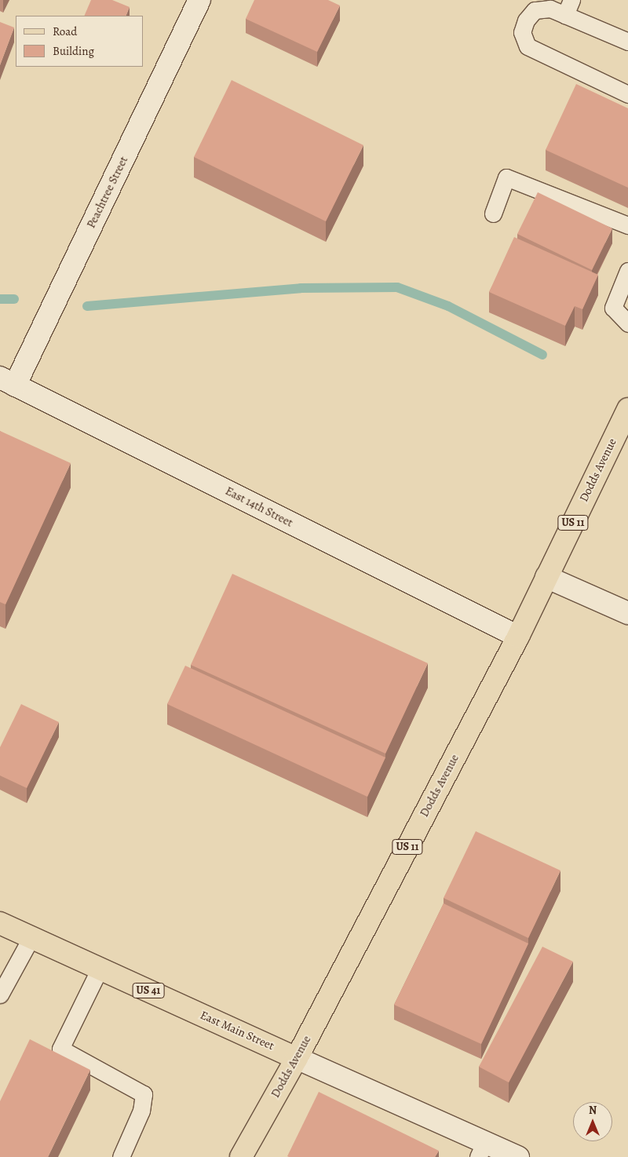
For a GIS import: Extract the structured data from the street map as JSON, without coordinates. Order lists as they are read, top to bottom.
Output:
{
  "streets": {
    "main road": [
      "Dodds Avenue",
      "US 11",
      "US 41",
      "East Main Street"
    ],
    "street": ["Peachtree Street", "East 14th Street"]
  },
  "crossings": [
    ["Peachtree Street", "East 14th Street"],
    ["Dodds Avenue", "East 14th Street"],
    ["Dodds Avenue", "East Main Street"]
  ],
  "legend": ["Road", "Building"],
  "north": "top"
}
